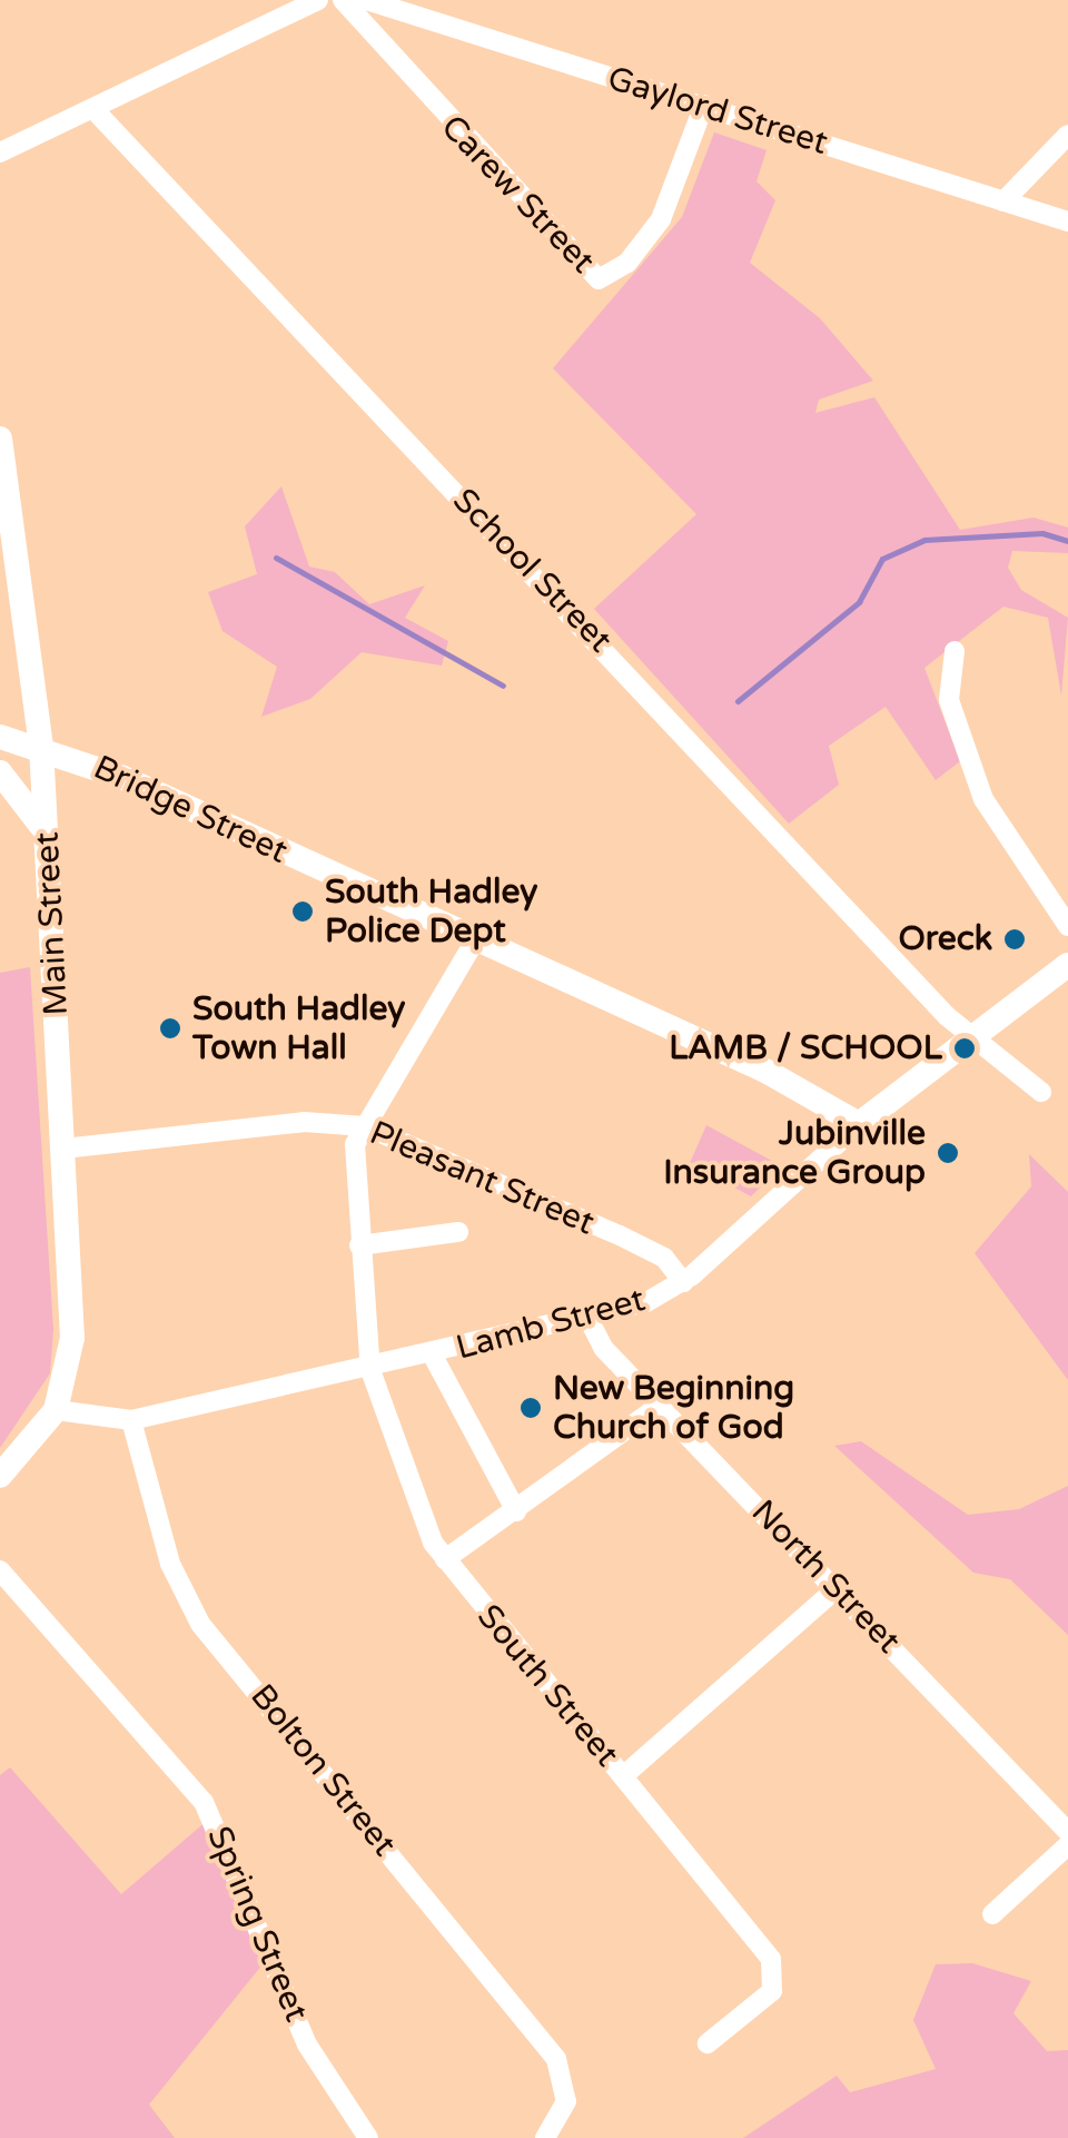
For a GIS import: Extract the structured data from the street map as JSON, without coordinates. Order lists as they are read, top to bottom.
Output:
{
  "streets": {
    "main road": ["Bridge Street", "Main Street", "Lamb Street"],
    "street": [
      "Gaylord Street",
      "Carew Street",
      "School Street",
      "Pleasant Street",
      "North Street",
      "South Street",
      "Bolton Street",
      "Spring Street"
    ]
  },
  "crossings": [
    ["Gaylord Street", "Carew Street"],
    ["School Street", "Lamb Street"],
    ["Bridge Street", "Main Street"],
    ["Bridge Street", "Lamb Street"],
    ["Bridge Street", "South Street"],
    ["Main Street", "Pleasant Street"],
    ["Main Street", "Lamb Street"],
    ["Pleasant Street", "Lamb Street"],
    ["Pleasant Street", "South Street"],
    ["Lamb Street", "North Street"],
    ["Lamb Street", "South Street"],
    ["Lamb Street", "Bolton Street"]
  ],
  "places": [
    "South Hadley Police Dept",
    "Oreck",
    "South Hadley Town Hall",
    "LAMB / SCHOOL",
    "Jubinville Insurance Group",
    "New Beginning Church of God"
  ]
}
